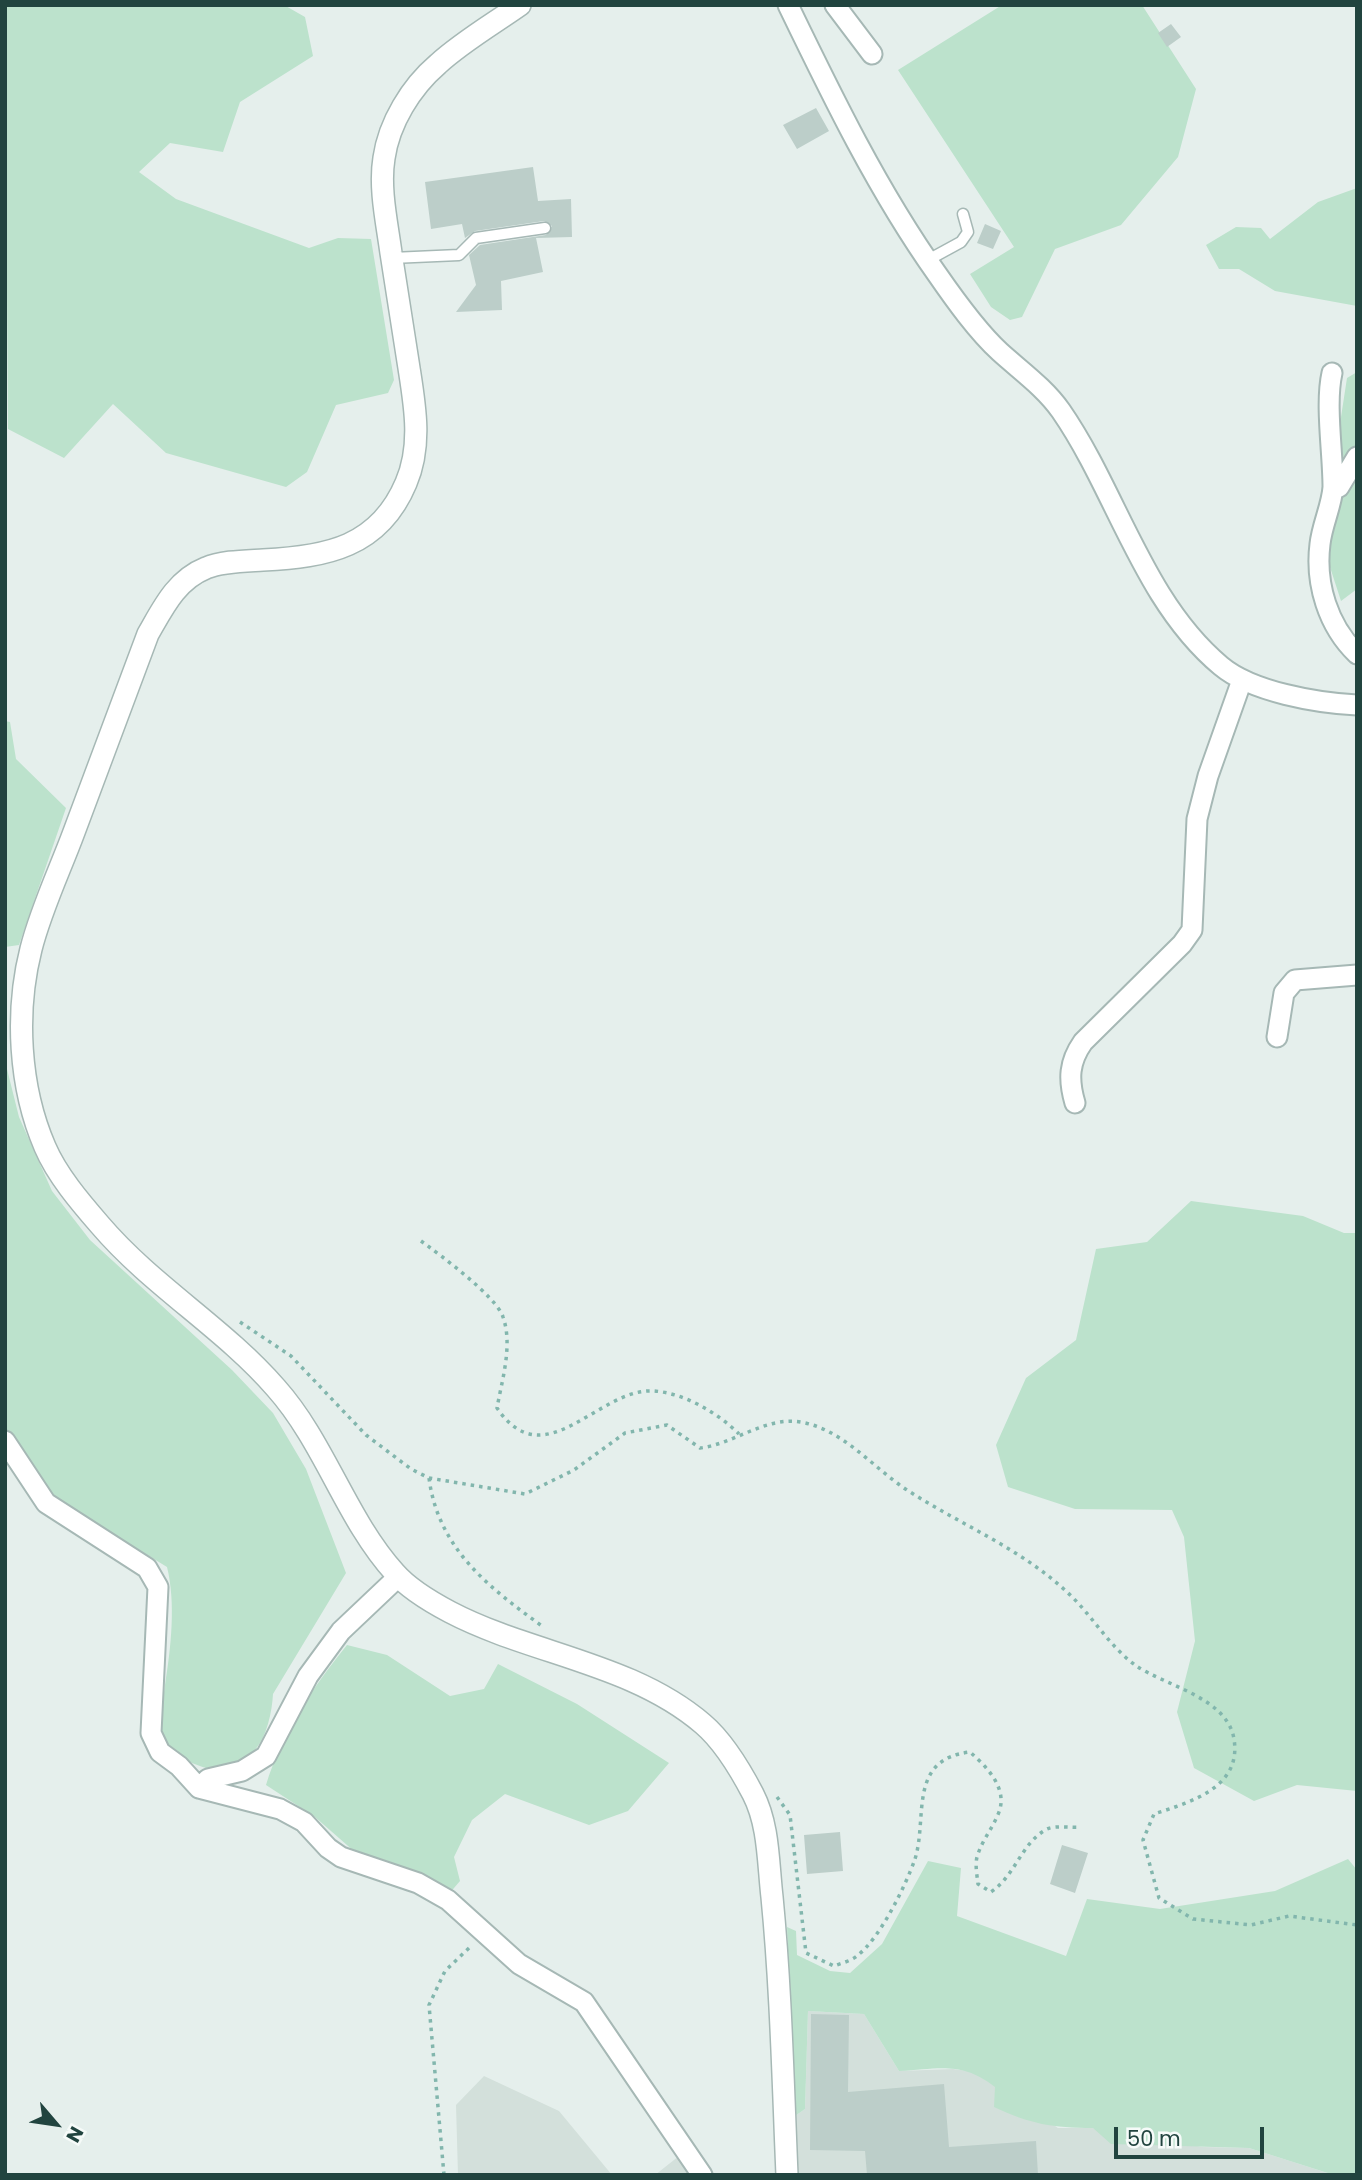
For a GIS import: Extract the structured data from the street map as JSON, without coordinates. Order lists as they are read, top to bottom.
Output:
{
  "scale_bar": "50 m",
  "north": "bottom right"
}
